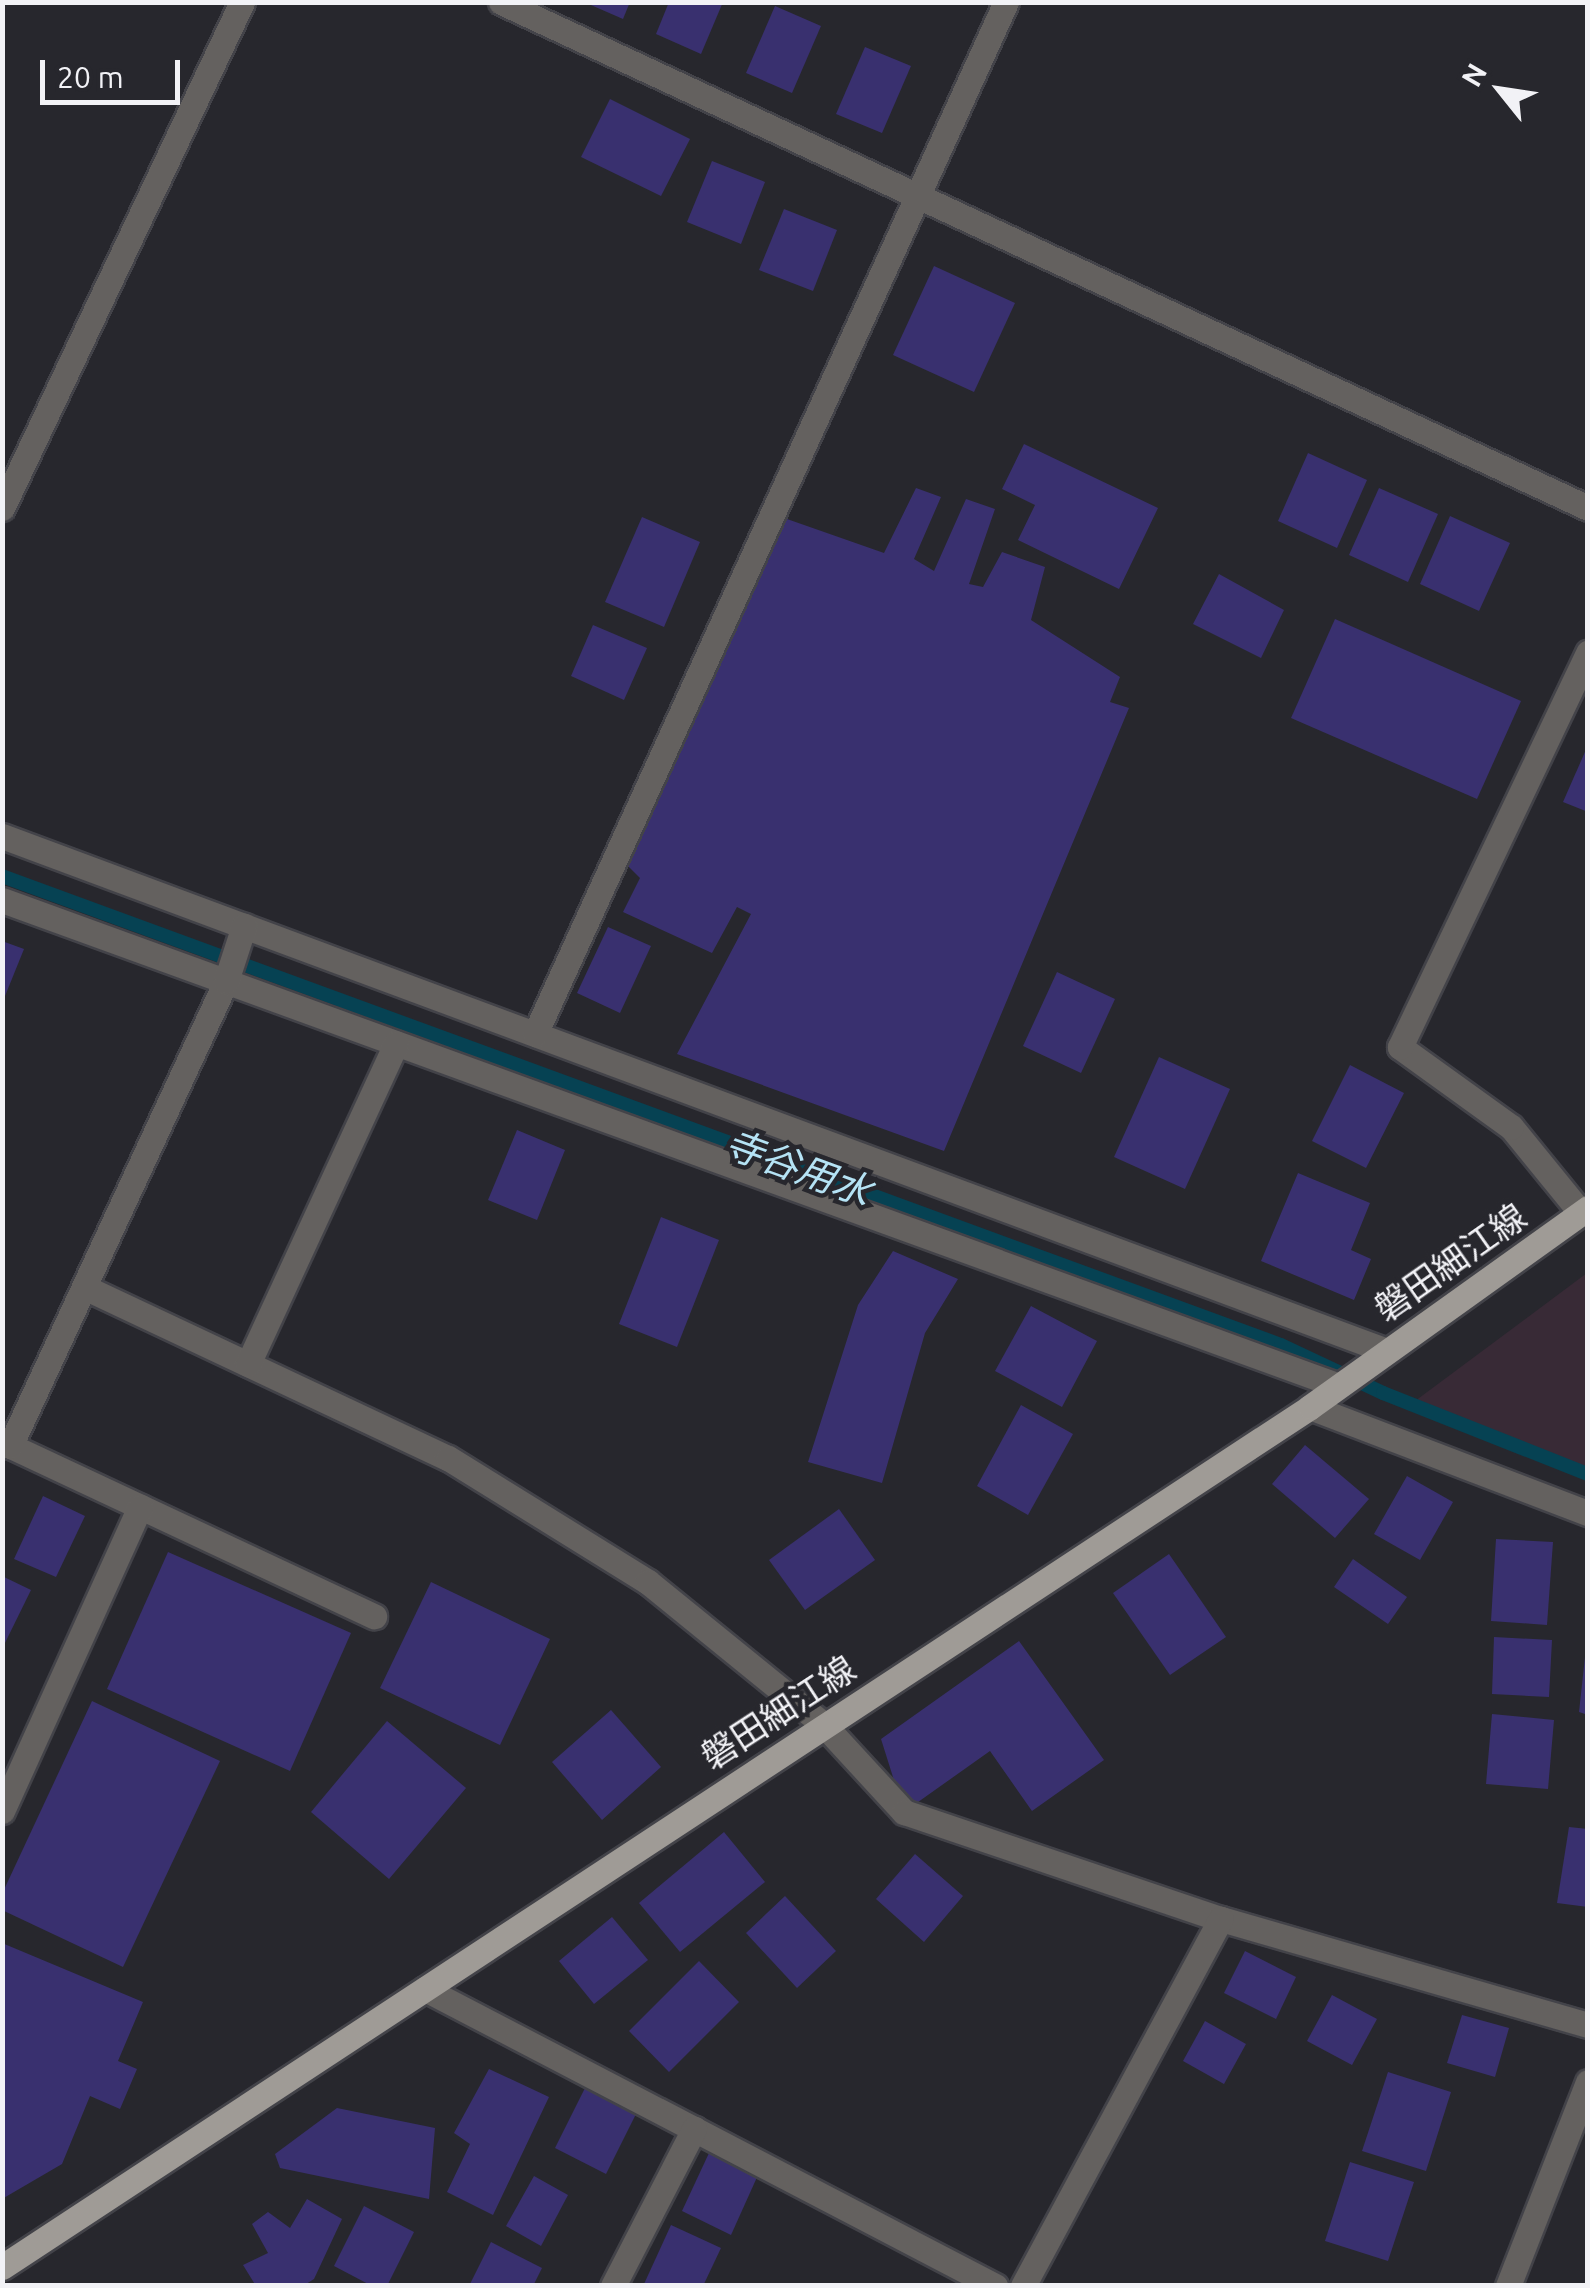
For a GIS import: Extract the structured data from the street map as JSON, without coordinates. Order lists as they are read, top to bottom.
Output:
{
  "streets": {
    "main road": ["磐田細江線"]
  },
  "water": ["寺谷用水"],
  "scale_bar": "20 m",
  "north": "top left"
}
